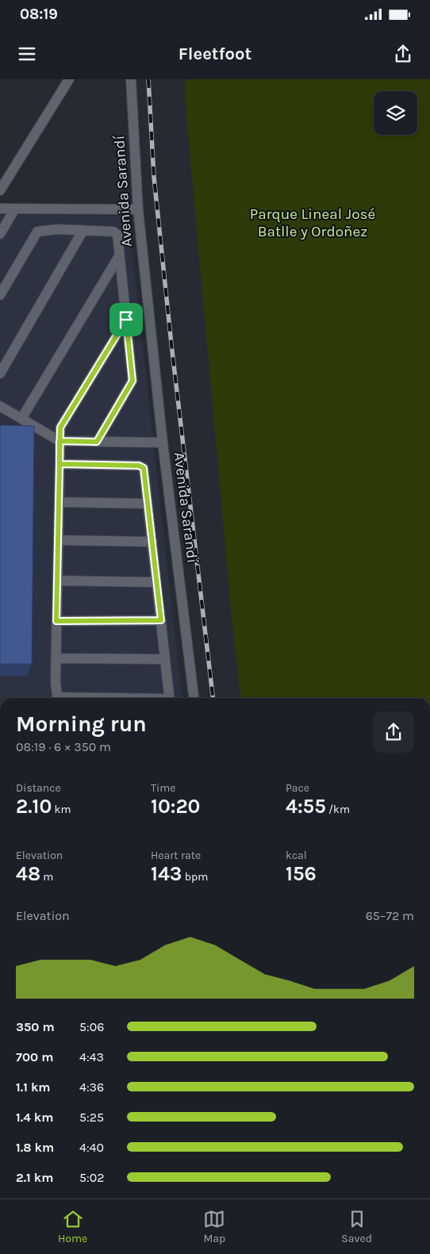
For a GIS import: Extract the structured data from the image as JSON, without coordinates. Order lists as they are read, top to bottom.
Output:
{
  "streets": {
    "street": ["Avenida Sarandí"]
  },
  "parks": ["Parque Lineal José Batlle y Ordoñez"],
  "page": {
    "status": "08:19",
    "header": "Fleetfoot",
    "heading": ["Morning run", "08:19 · 6 × 350 m"],
    "stats": [
      ["Distance", "2.10 km"],
      ["Time", "10:20"],
      ["Pace", "4:55 /km"],
      ["Elevation", "48 m"],
      ["Heart rate", "143 bpm"],
      ["kcal", "156"]
    ],
    "chart": ["Elevation", "65–72 m"],
    "list": [
      {
        "name": "350 m",
        "note": "5:06"
      },
      {
        "name": "700 m",
        "note": "4:43"
      },
      {
        "name": "1.1 km",
        "note": "4:36"
      },
      {
        "name": "1.4 km",
        "note": "5:25"
      },
      {
        "name": "1.8 km",
        "note": "4:40"
      },
      {
        "name": "2.1 km",
        "note": "5:02"
      }
    ],
    "tabs": ["Home", "Map", "Saved"]
  }
}
